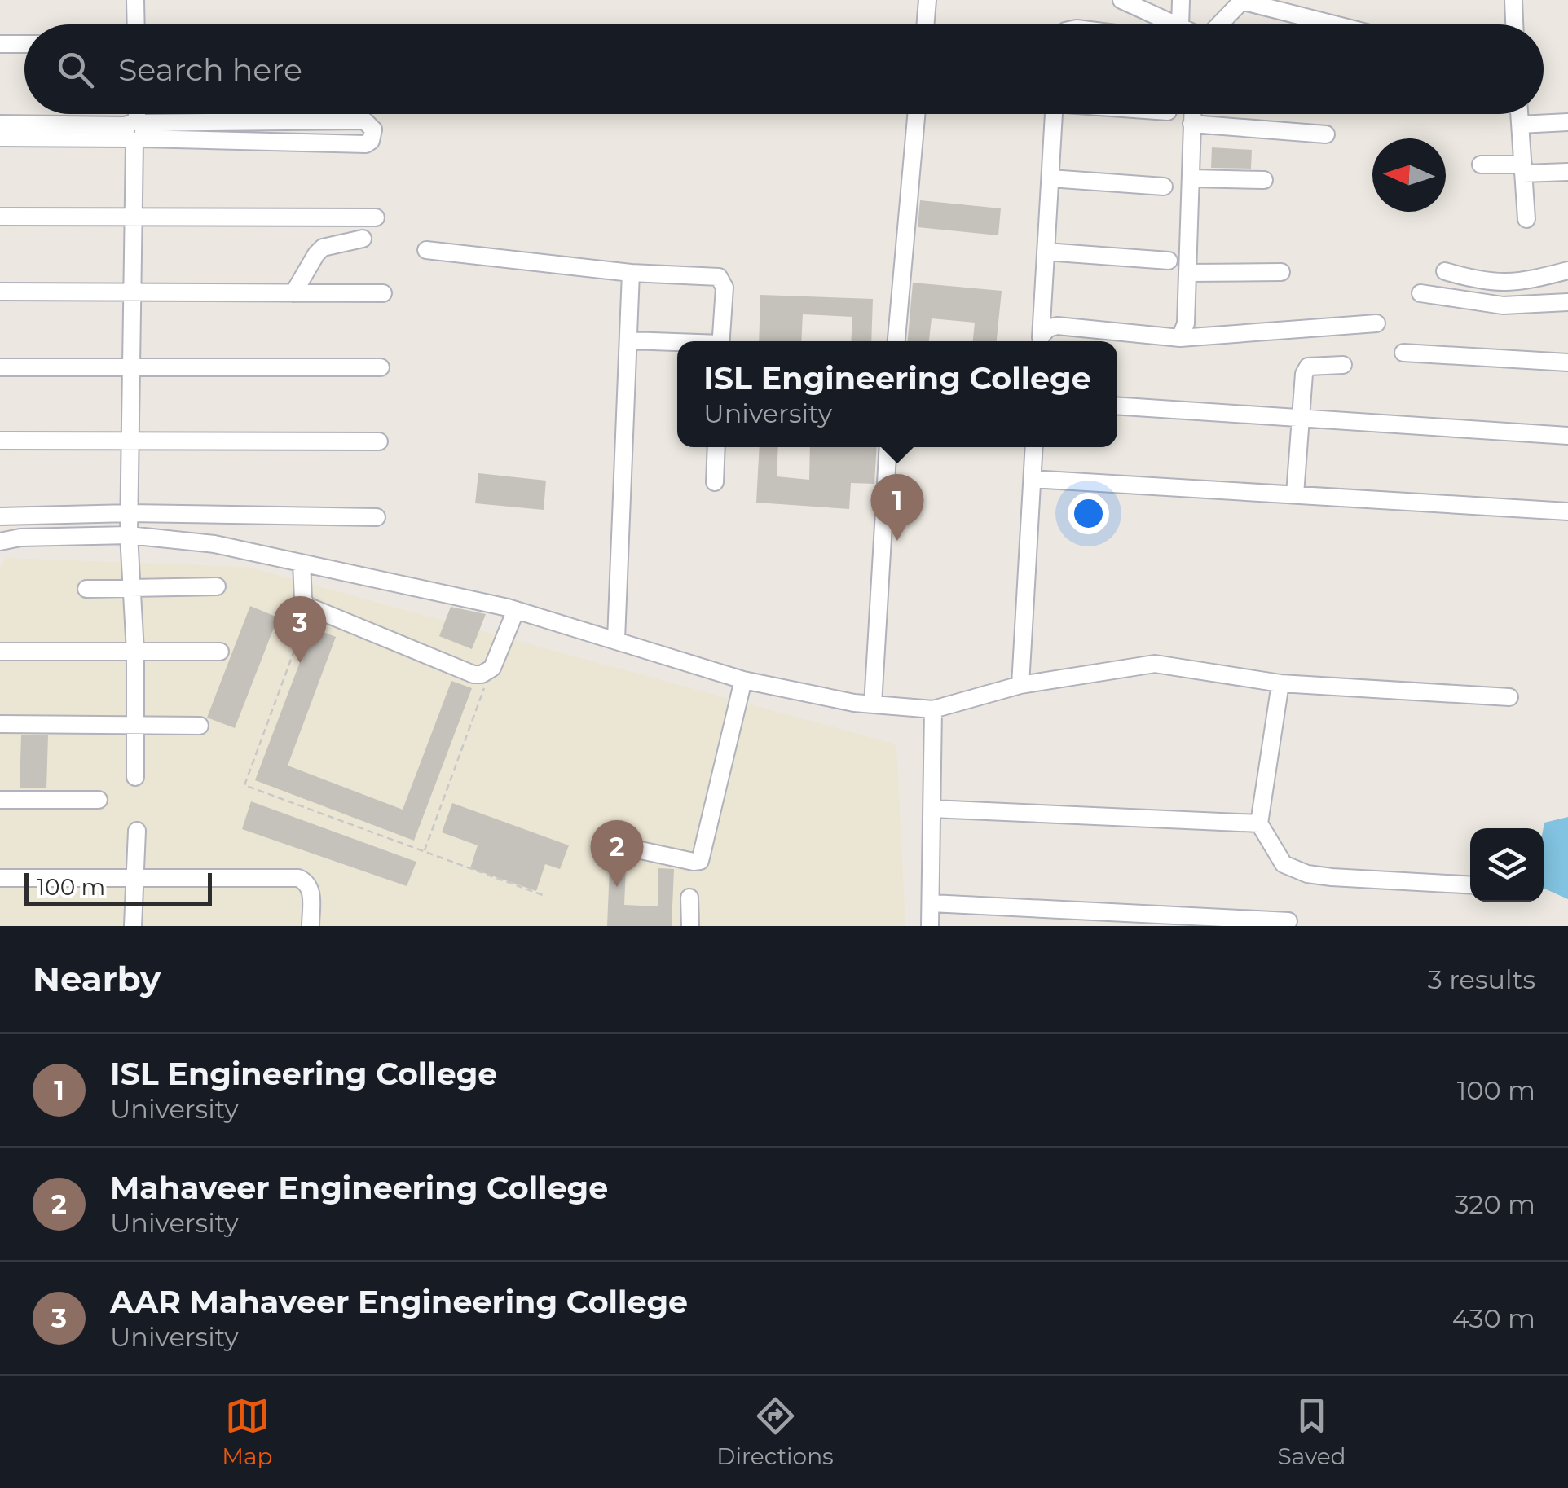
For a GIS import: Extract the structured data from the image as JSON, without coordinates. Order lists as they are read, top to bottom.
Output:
{
  "scale_bar": "100 m",
  "north": "left",
  "page": {
    "search": "Search here",
    "popup": ["ISL Engineering College", "University"],
    "pins": ["1", "3", "2"],
    "scale": "100 m",
    "heading": ["Nearby", "3 results"],
    "list": [
      {
        "mark": "1",
        "name": "ISL Engineering College",
        "note": "University",
        "value": "100 m"
      },
      {
        "mark": "2",
        "name": "Mahaveer Engineering College",
        "note": "University",
        "value": "320 m"
      },
      {
        "mark": "3",
        "name": "AAR Mahaveer Engineering College",
        "note": "University",
        "value": "430 m"
      }
    ],
    "nav": ["Map", "Directions", "Saved"]
  }
}
